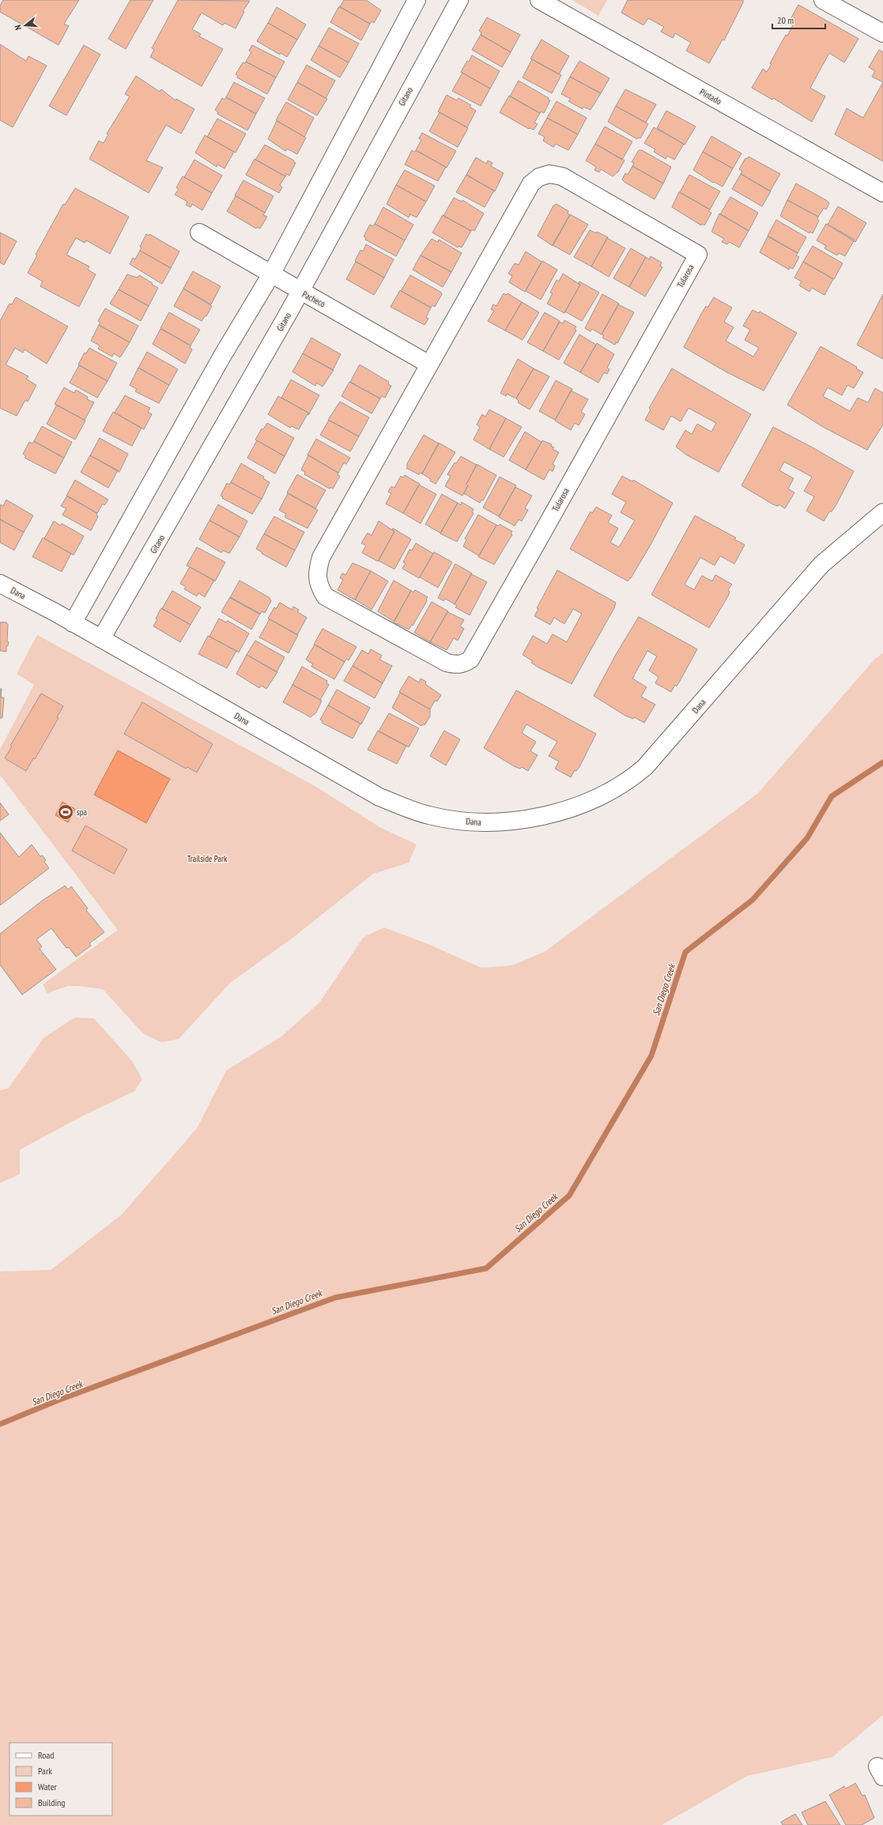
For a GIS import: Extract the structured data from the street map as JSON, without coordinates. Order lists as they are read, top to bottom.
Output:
{
  "streets": {
    "street": [
      "Gitano",
      "Pintado",
      "Tularosa",
      "Pacheco",
      "Dana"
    ]
  },
  "crossings": [
    ["Gitano", "Pacheco"],
    ["Gitano", "Dana"],
    ["Tularosa", "Pacheco"]
  ],
  "water": ["San Diego Creek"],
  "parks": ["Trailside Park"],
  "places": {
    "sports": ["spa"]
  },
  "legend": [
    "Road",
    "Park",
    "Water",
    "Building"
  ],
  "scale_bar": "20 m",
  "north": "left"
}
